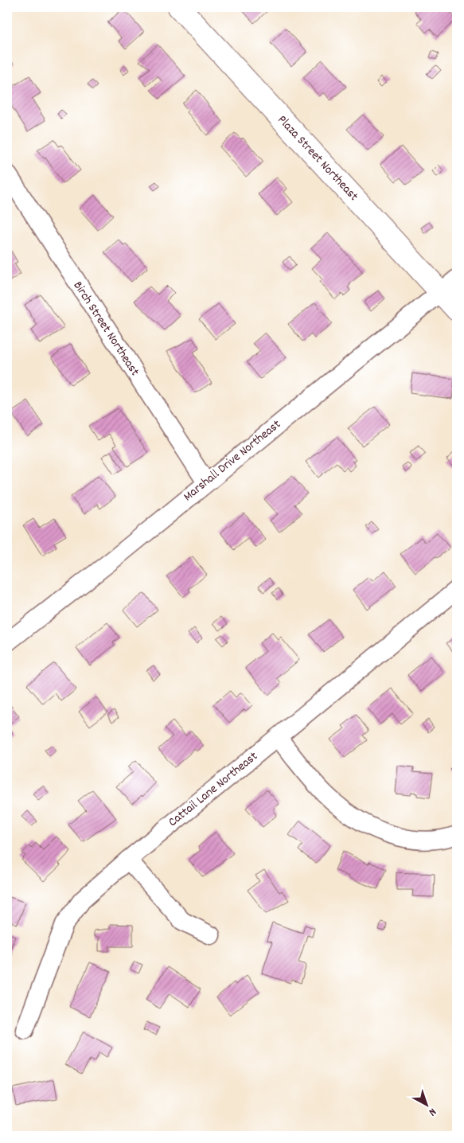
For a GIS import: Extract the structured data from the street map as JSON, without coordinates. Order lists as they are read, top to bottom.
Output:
{
  "streets": {
    "main road": ["Plaza Street Northeast"],
    "street": ["Birch Street Northeast", "Marshall Drive Northeast", "Cattail Lane Northeast"]
  },
  "crossings": [
    ["Plaza Street Northeast", "Marshall Drive Northeast"],
    ["Birch Street Northeast", "Marshall Drive Northeast"]
  ],
  "north": "bottom right"
}
